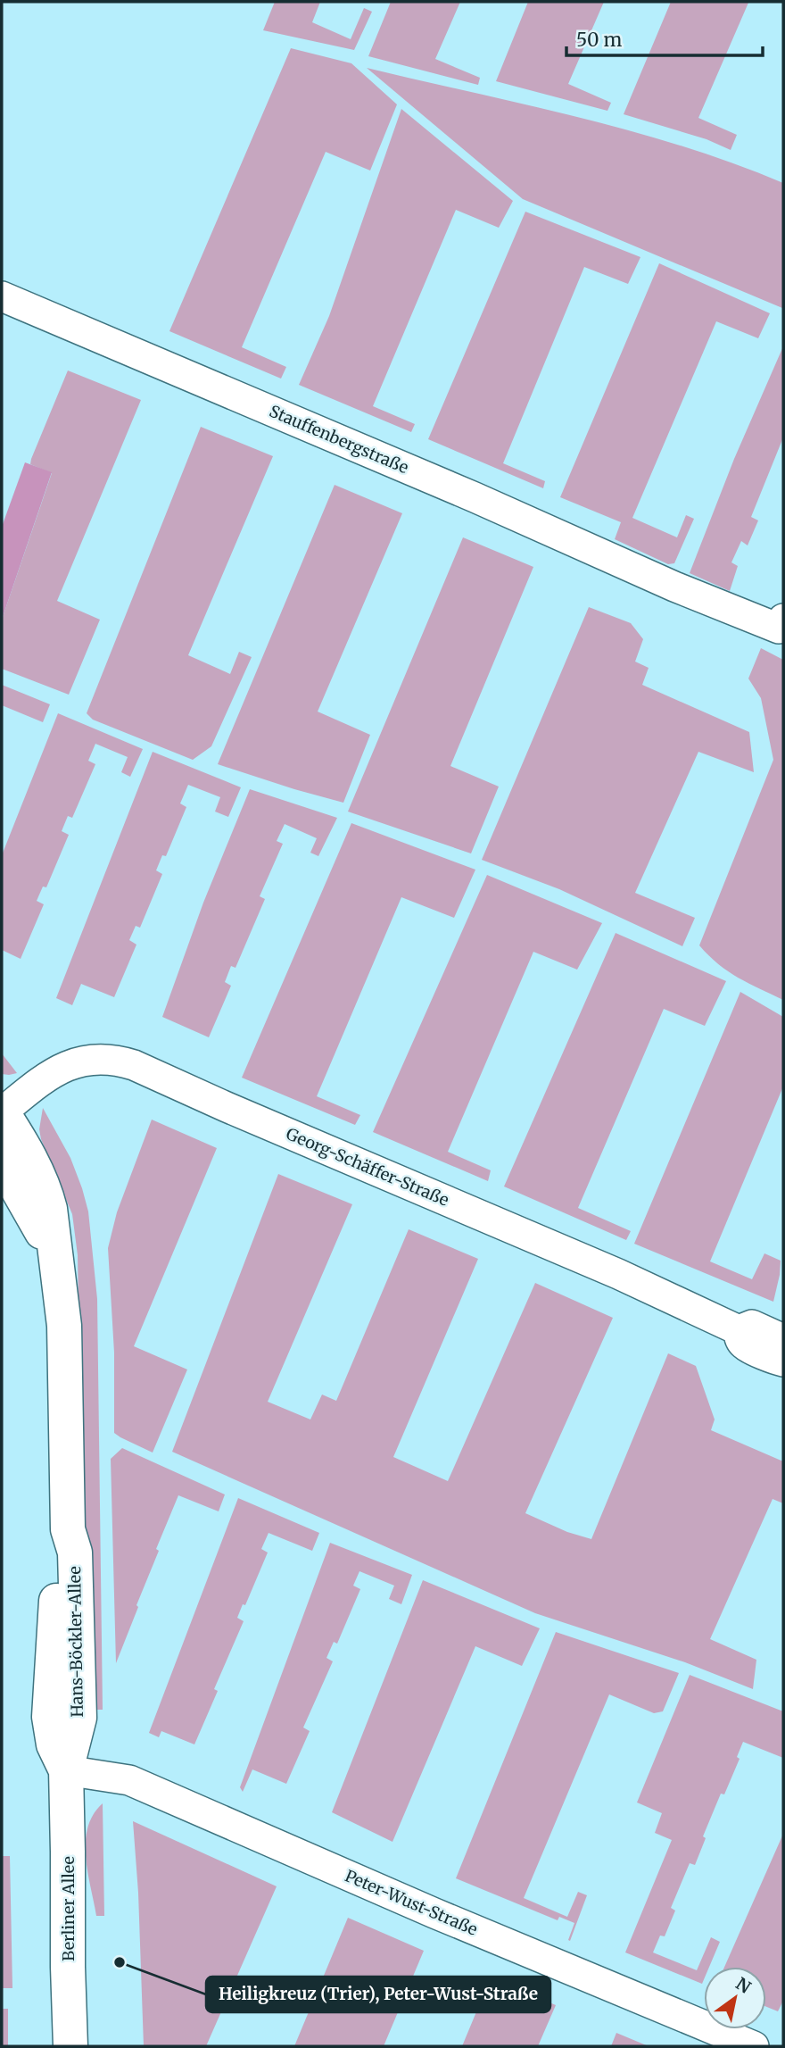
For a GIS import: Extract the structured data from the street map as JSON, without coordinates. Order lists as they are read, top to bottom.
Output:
{
  "streets": {
    "street": [
      "Stauffenbergstraße",
      "Georg-Schäffer-Straße",
      "Hans-Böckler-Allee",
      "Peter-Wust-Straße",
      "Berliner Allee"
    ]
  },
  "crossings": [
    ["Georg-Schäffer-Straße", "Hans-Böckler-Allee"],
    ["Hans-Böckler-Allee", "Peter-Wust-Straße"],
    ["Hans-Böckler-Allee", "Berliner Allee"],
    ["Peter-Wust-Straße", "Berliner Allee"]
  ],
  "places": ["Heiligkreuz (Trier), Peter-Wust-Straße"],
  "scale_bar": "50 m",
  "north": "top right"
}
